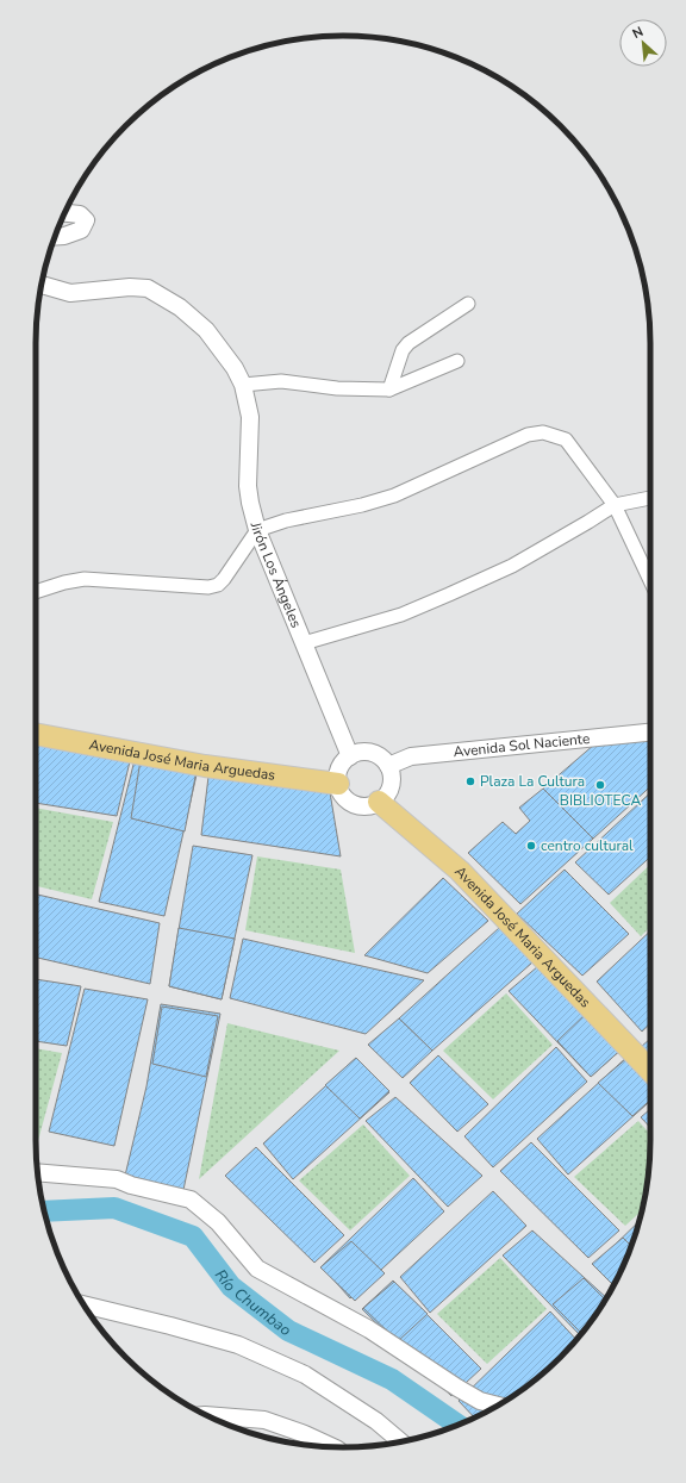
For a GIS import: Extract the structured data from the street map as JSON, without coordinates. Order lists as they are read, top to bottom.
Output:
{
  "streets": {
    "main road": ["Avenida José Maria Arguedas"],
    "street": ["Jirón Los Ángeles", "Avenida Sol Naciente"]
  },
  "crossings": [
    ["Jirón Los Ángeles", "Avenida Sol Naciente"],
    ["Jirón Los Ángeles", "Avenida José Maria Arguedas"],
    ["Avenida Sol Naciente", "Avenida José Maria Arguedas"]
  ],
  "water": ["Río Chumbao"],
  "places": ["Plaza La Cultura", "BIBLIOTECA", "centro cultural"],
  "north": "top left"
}
